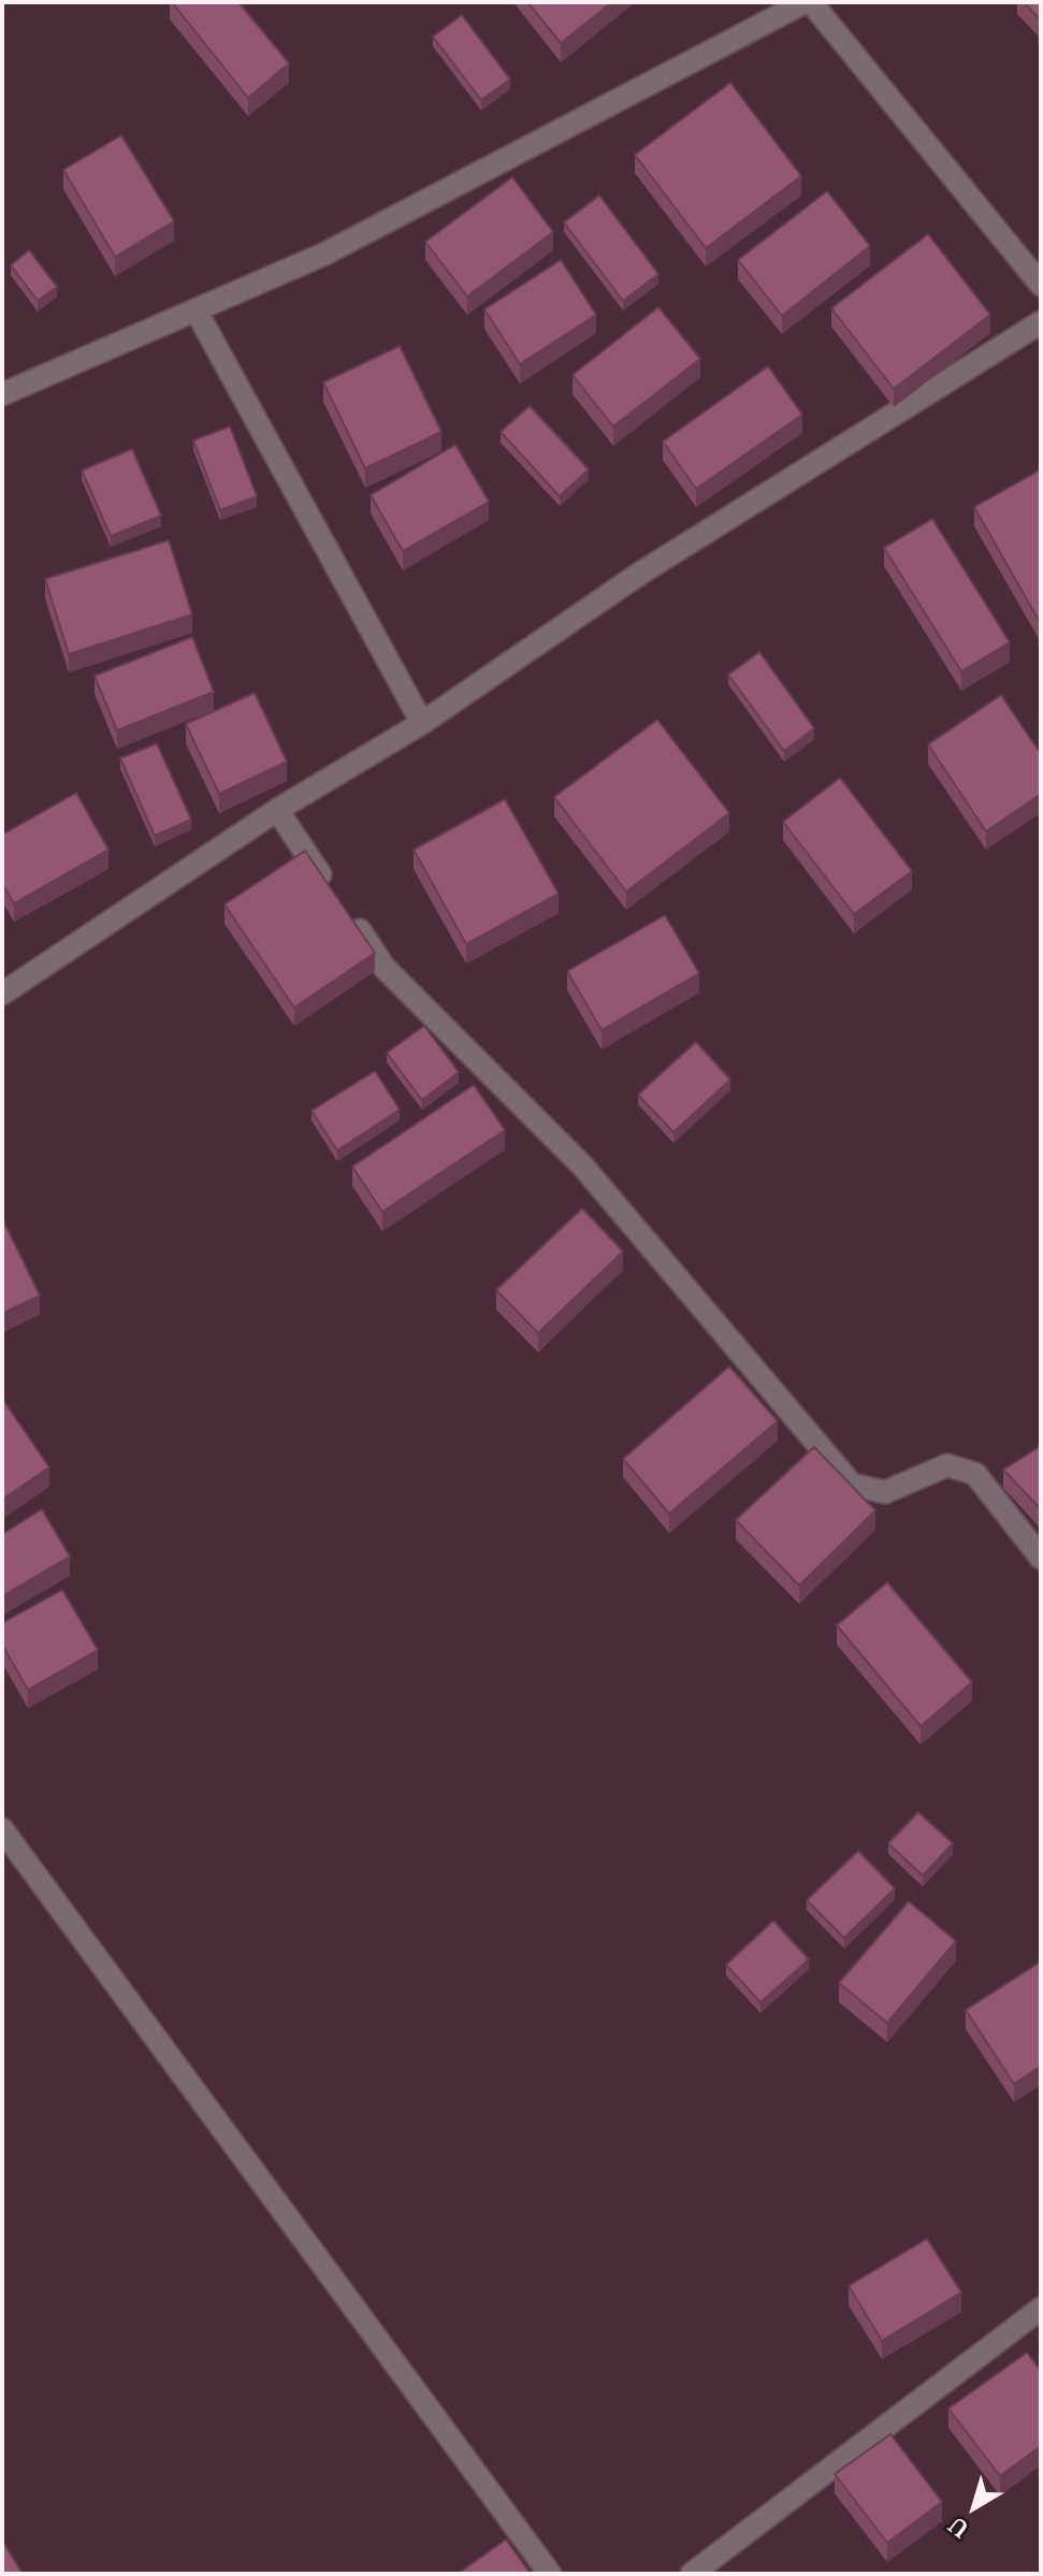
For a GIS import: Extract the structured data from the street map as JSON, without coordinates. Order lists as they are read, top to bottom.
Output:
{
  "north": "bottom left"
}
